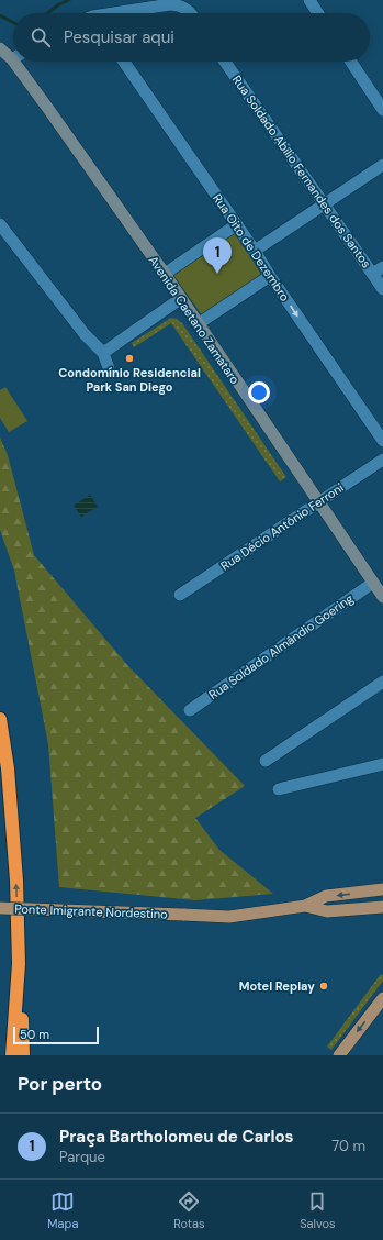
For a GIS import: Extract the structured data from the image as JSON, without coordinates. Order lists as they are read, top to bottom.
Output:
{
  "streets": {
    "main road": ["Avenida Caetano Zamataro", "Ponte Imigrante Nordestino"],
    "street": [
      "Rua Soldado Abílio Fernandes dos Santos",
      "Rua Oito de Dezembro",
      "Rua Décio Antônio Ferroni",
      "Rua Soldado Almândio Goering"
    ]
  },
  "crossings": [
    ["Avenida Caetano Zamataro", "Rua Décio Antônio Ferroni"],
    ["Avenida Caetano Zamataro", "Rua Soldado Almândio Goering"]
  ],
  "one_way": ["Rua Oito de Dezembro"],
  "places": ["Condomínio Residencial Park San Diego", "Motel Replay"],
  "scale_bar": "50 m",
  "page": {
    "search": "Pesquisar aqui",
    "pins": "1",
    "scale": "50 m",
    "heading": "Por perto",
    "list": [
      {
        "mark": "1",
        "name": "Praça Bartholomeu de Carlos",
        "note": "Parque",
        "value": "70 m"
      }
    ],
    "nav": ["Mapa", "Rotas", "Salvos"]
  }
}
